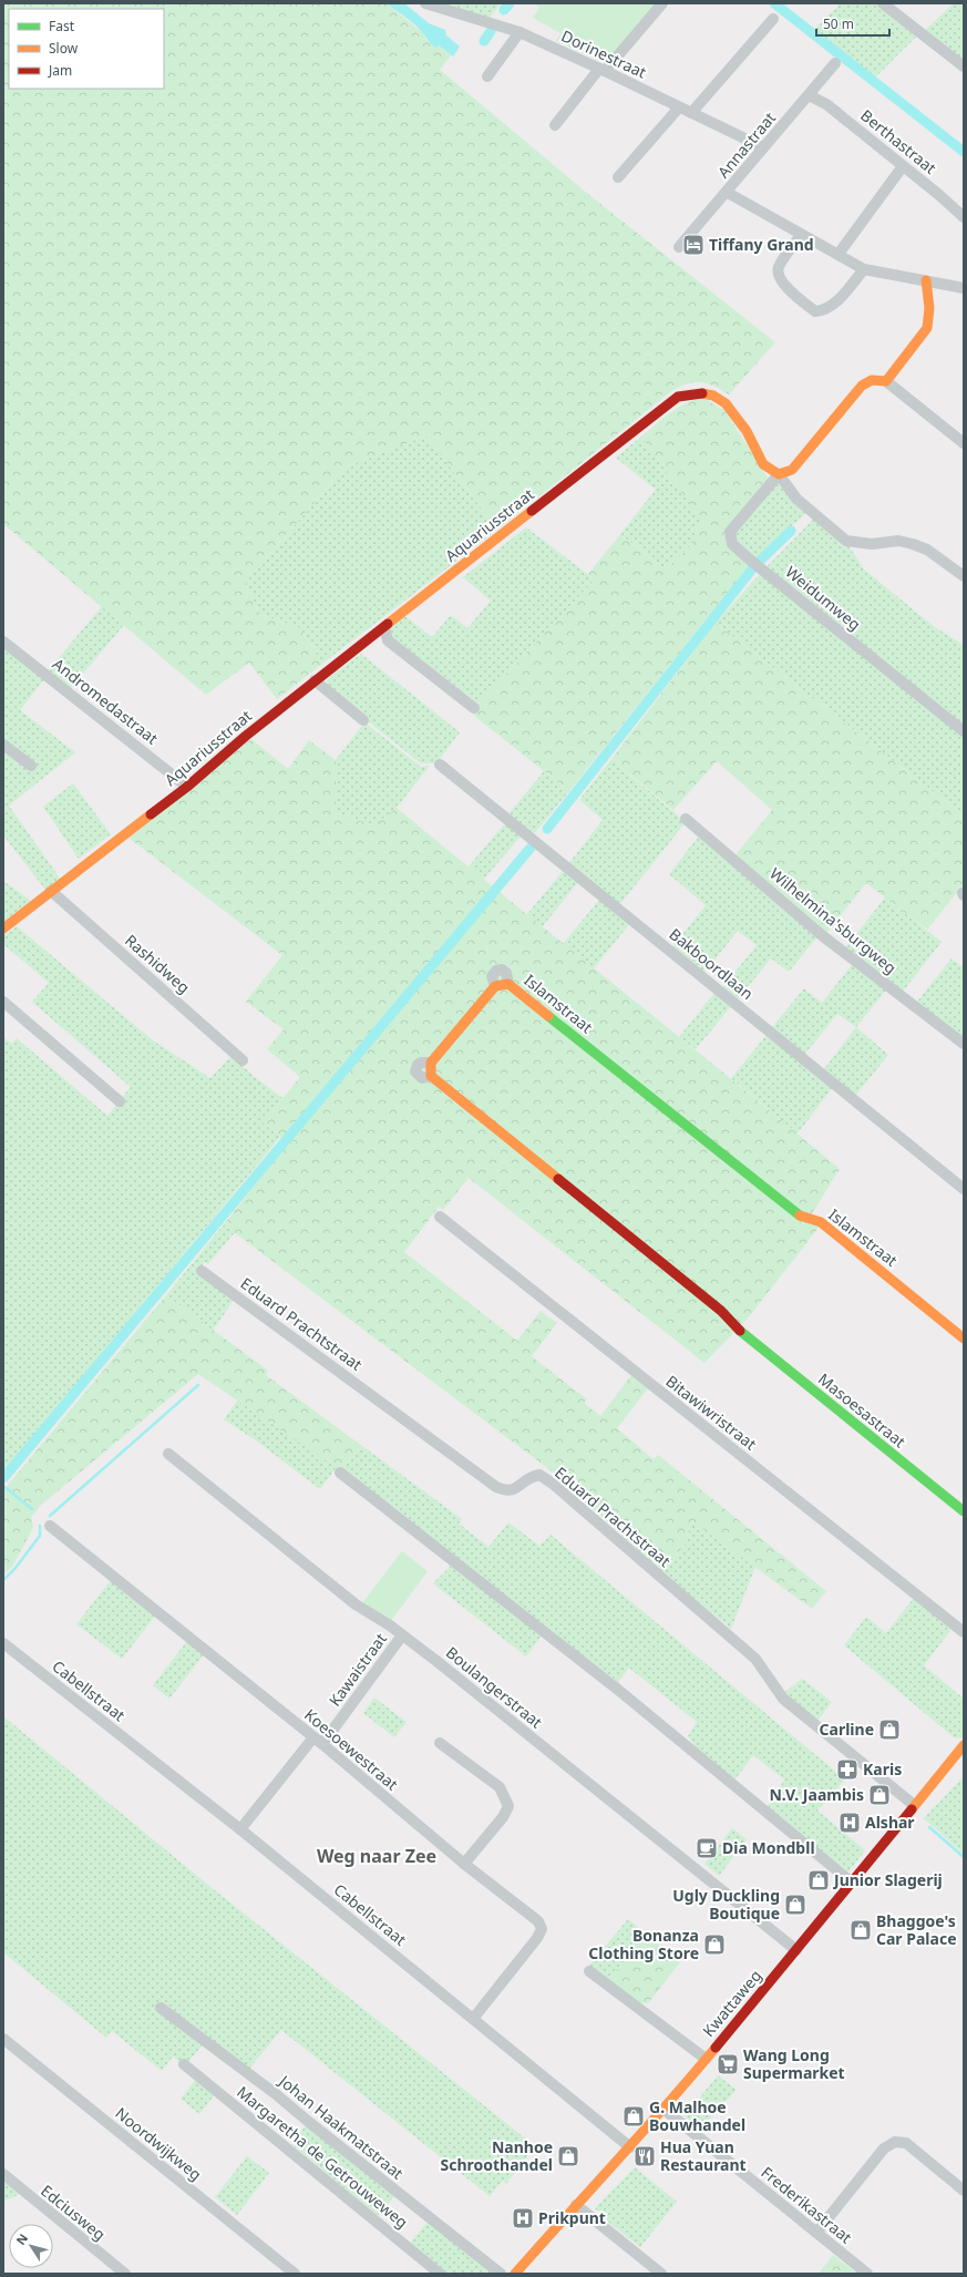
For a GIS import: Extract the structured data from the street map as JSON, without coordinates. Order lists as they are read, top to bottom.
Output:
{
  "streets": {
    "street": [
      "Dorinestraat",
      "Berthastraat",
      "Annastraat",
      "Aquariusstraat",
      "Weidumweg",
      "Andromedastraat",
      "Wilhelmina'sburgweg",
      "Rashidweg",
      "Bakboordlaan",
      "Islamstraat",
      "Eduard Prachtstraat",
      "Masoesastraat",
      "Bitawiwristraat",
      "Kawaistraat",
      "Boulangerstraat",
      "Cabellstraat",
      "Koesoewestraat",
      "Kwattaweg",
      "Johan Haakmatstraat",
      "Noordwijkweg",
      "Margaretha de Getrouweweg",
      "Frederikastraat",
      "Edciusweg"
    ]
  },
  "crossings": [
    ["Dorinestraat", "Annastraat"],
    ["Berthastraat", "Annastraat"],
    ["Aquariusstraat", "Weidumweg"],
    ["Aquariusstraat", "Andromedastraat"],
    ["Aquariusstraat", "Rashidweg"],
    ["Eduard Prachtstraat", "Kwattaweg"],
    ["Kawaistraat", "Boulangerstraat"],
    ["Kawaistraat", "Cabellstraat"],
    ["Kawaistraat", "Koesoewestraat"],
    ["Boulangerstraat", "Kwattaweg"],
    ["Cabellstraat", "Koesoewestraat"],
    ["Cabellstraat", "Kwattaweg"],
    ["Kwattaweg", "Frederikastraat"]
  ],
  "districts": ["Weg naar Zee"],
  "places": {
    "hotel": ["Tiffany Grand"],
    "shop": [
      "Carline",
      "N.V. Jaambis",
      "Junior Slagerij",
      "Ugly Duckling Boutique",
      "Bhaggoe's Car Palace",
      "Bonanza Clothing Store",
      "G. Malhoe Bouwhandel",
      "Nanhoe Schroothandel"
    ],
    "pharmacy": ["Karis"],
    "hospital": ["Alshar", "Prikpunt"],
    "cafe": ["Dia Mondbll"],
    "supermarket": ["Wang Long Supermarket"],
    "restaurant": ["Hua Yuan Restaurant"]
  },
  "legend": ["Fast", "Slow", "Jam"],
  "scale_bar": "50 m",
  "north": "top left"
}
